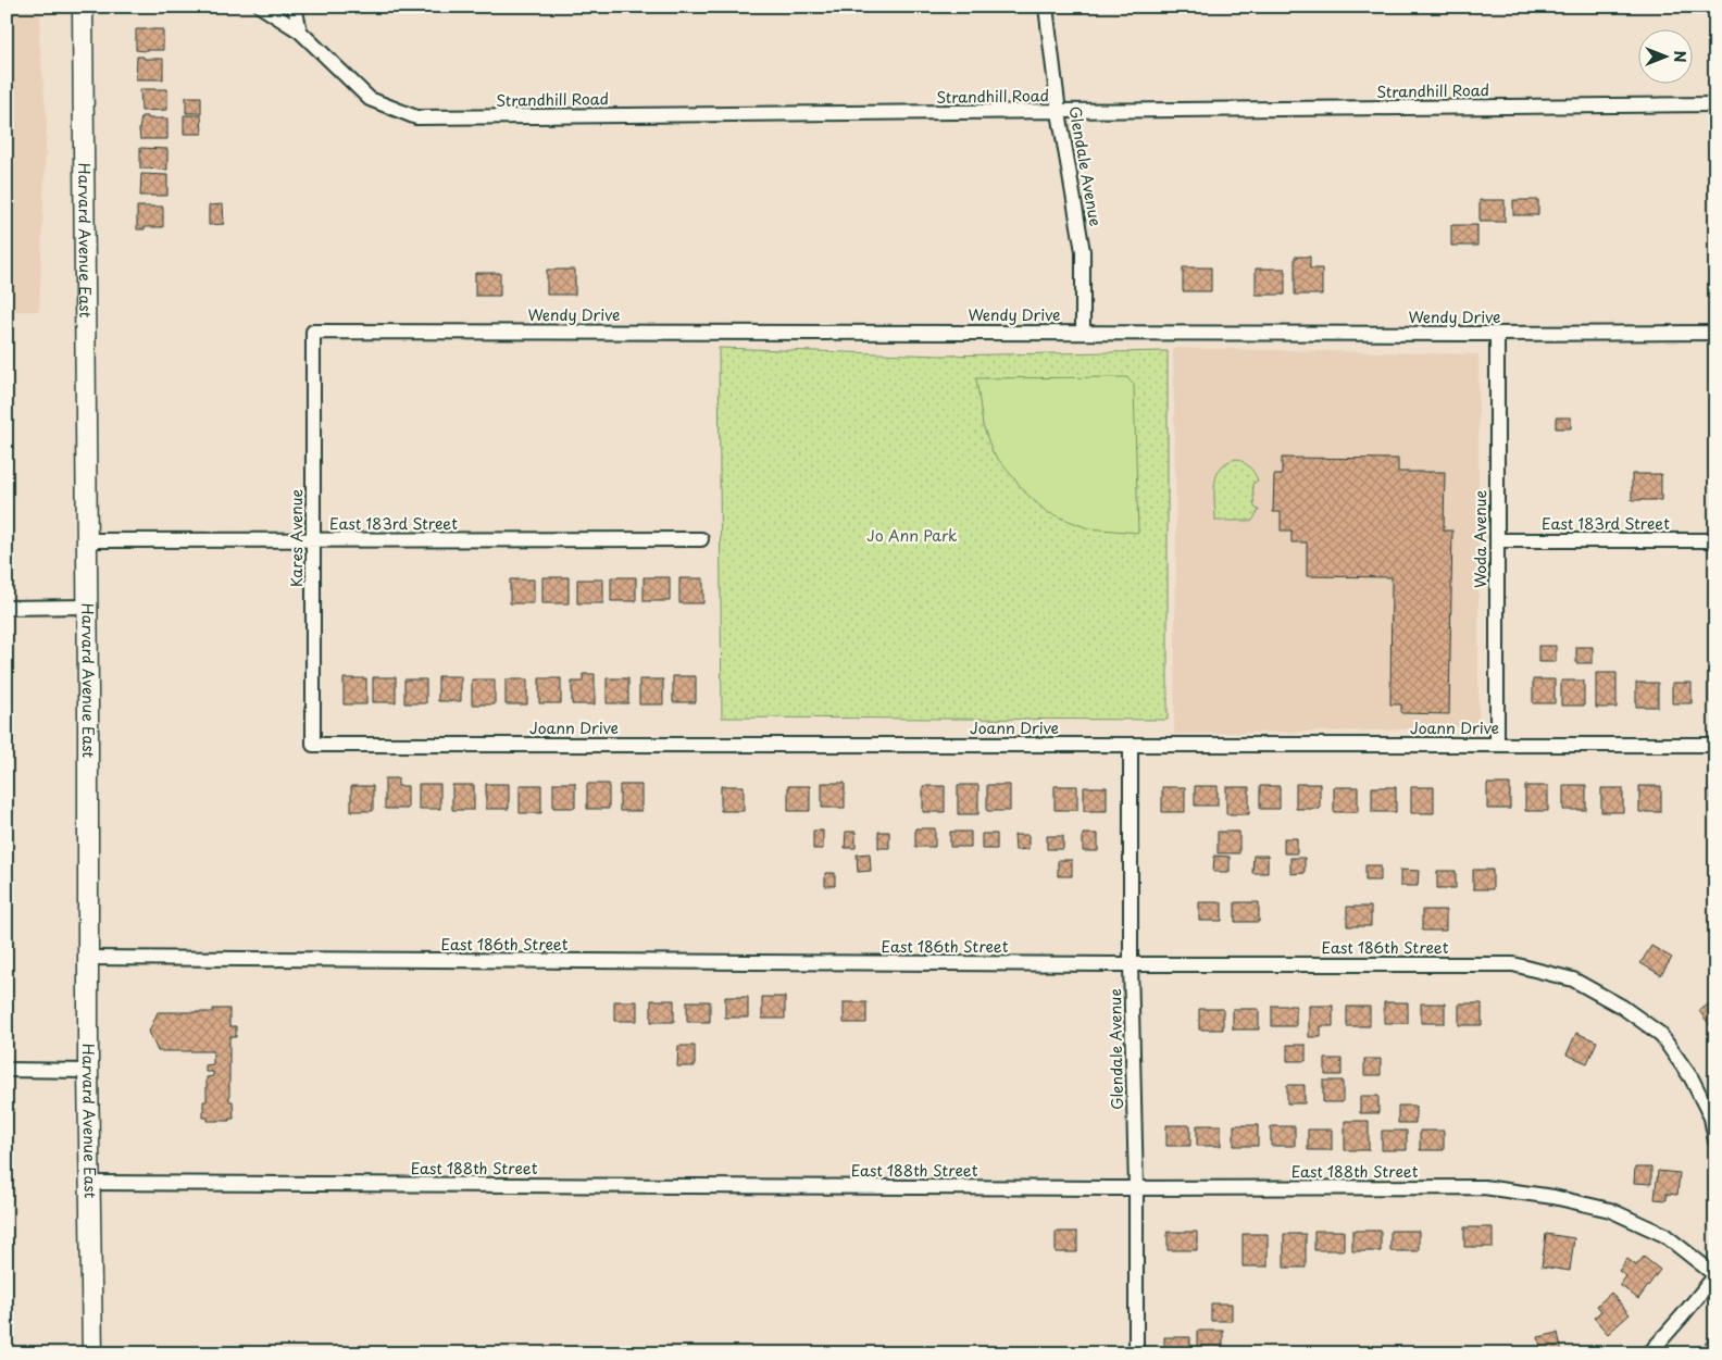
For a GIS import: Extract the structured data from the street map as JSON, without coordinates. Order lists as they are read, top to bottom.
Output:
{
  "streets": {
    "main road": ["Harvard Avenue East"],
    "street": [
      "Strandhill Road",
      "Glendale Avenue",
      "Wendy Drive",
      "East 183rd Street",
      "Kares Avenue",
      "Woda Avenue",
      "Joann Drive",
      "East 186th Street",
      "East 188th Street"
    ]
  },
  "crossings": [
    ["Strandhill Road", "Glendale Avenue"],
    ["Glendale Avenue", "Wendy Drive"],
    ["Glendale Avenue", "Joann Drive"],
    ["Glendale Avenue", "East 186th Street"],
    ["Glendale Avenue", "East 188th Street"],
    ["Harvard Avenue East", "East 183rd Street"],
    ["Harvard Avenue East", "East 186th Street"],
    ["Harvard Avenue East", "East 188th Street"],
    ["Wendy Drive", "Kares Avenue"],
    ["Wendy Drive", "Woda Avenue"],
    ["East 183rd Street", "Kares Avenue"],
    ["East 183rd Street", "Woda Avenue"],
    ["Kares Avenue", "Joann Drive"],
    ["Woda Avenue", "Joann Drive"]
  ],
  "parks": ["Jo Ann Park"],
  "north": "right"
}
